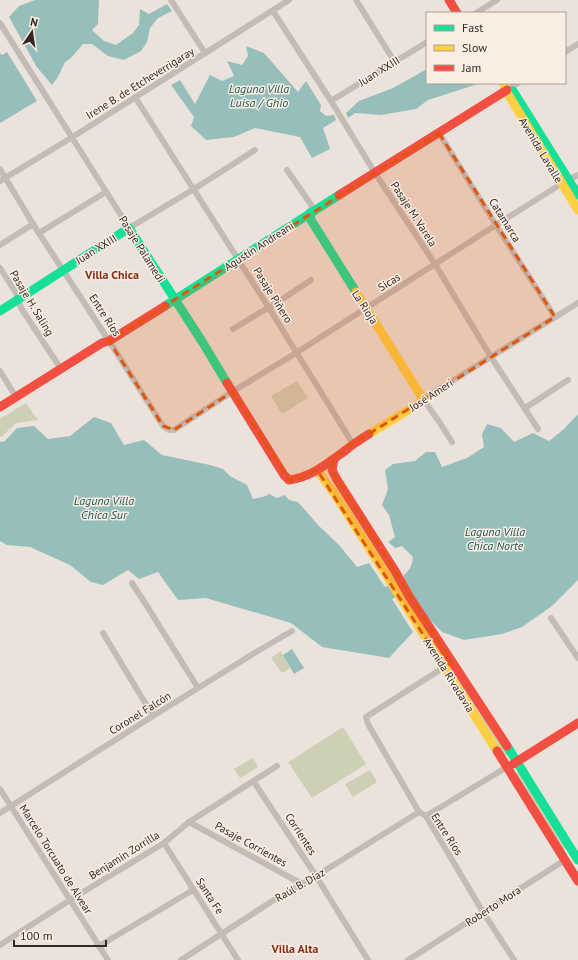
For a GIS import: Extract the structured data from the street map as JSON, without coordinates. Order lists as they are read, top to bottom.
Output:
{
  "streets": {
    "street": [
      "Juan XXIII",
      "Irene B. de Etcheverrigaray",
      "Avenida Lavalle",
      "Pasaje M. Varela",
      "Catamarca",
      "Agustín Andreani",
      "Pasaje Palamedi",
      "Sicas",
      "Pasaje Piñero",
      "Pasaje H. Saling",
      "La Rioja",
      "Entre Ríos",
      "José Ameri",
      "Avenida Rivadavia",
      "Coronel Falcón",
      "Corrientes",
      "Pasaje Corrientes",
      "Benjamín Zorrilla",
      "Marcelo Torcuato de Alvear",
      "Raúl B. Díaz",
      "Santa Fe",
      "Roberto Mora"
    ]
  },
  "crossings": [
    ["Juan XXIII", "Pasaje M. Varela"],
    ["Juan XXIII", "Pasaje Palamedi"],
    ["Juan XXIII", "Pasaje Piñero"],
    ["Juan XXIII", "Pasaje H. Saling"],
    ["Juan XXIII", "Entre Ríos"],
    ["Irene B. de Etcheverrigaray", "Pasaje M. Varela"],
    ["Irene B. de Etcheverrigaray", "Pasaje Palamedi"],
    ["Irene B. de Etcheverrigaray", "Pasaje Piñero"],
    ["Irene B. de Etcheverrigaray", "Entre Ríos"],
    ["Avenida Lavalle", "Agustín Andreani"],
    ["Avenida Lavalle", "Sicas"],
    ["Pasaje M. Varela", "Agustín Andreani"],
    ["Pasaje M. Varela", "Sicas"],
    ["Pasaje M. Varela", "José Ameri"],
    ["Catamarca", "Agustín Andreani"],
    ["Catamarca", "Sicas"],
    ["Catamarca", "José Ameri"],
    ["Agustín Andreani", "Pasaje Palamedi"],
    ["Agustín Andreani", "Pasaje Piñero"],
    ["Agustín Andreani", "Pasaje H. Saling"],
    ["Agustín Andreani", "La Rioja"],
    ["Agustín Andreani", "Entre Ríos"],
    ["Pasaje Palamedi", "Sicas"],
    ["Pasaje Palamedi", "José Ameri"],
    ["Sicas", "Pasaje Piñero"],
    ["Sicas", "La Rioja"],
    ["Sicas", "Entre Ríos"],
    ["Pasaje Piñero", "José Ameri"],
    ["La Rioja", "José Ameri"],
    ["Entre Ríos", "Avenida Rivadavia"],
    ["Entre Ríos", "Raúl B. Díaz"],
    ["Entre Ríos", "Roberto Mora"],
    ["José Ameri", "Avenida Rivadavia"],
    ["Avenida Rivadavia", "Roberto Mora"],
    ["Coronel Falcón", "Marcelo Torcuato de Alvear"],
    ["Corrientes", "Benjamín Zorrilla"],
    ["Corrientes", "Raúl B. Díaz"],
    ["Pasaje Corrientes", "Benjamín Zorrilla"],
    ["Pasaje Corrientes", "Raúl B. Díaz"],
    ["Benjamín Zorrilla", "Marcelo Torcuato de Alvear"],
    ["Benjamín Zorrilla", "Santa Fe"],
    ["Raúl B. Díaz", "Santa Fe"]
  ],
  "districts": ["Villa Chica", "Villa Alta"],
  "water": ["Laguna Villa Luisa / Ghio", "Laguna Villa Chica Sur", "Laguna Villa Chica Norte"],
  "legend": ["Fast", "Slow", "Jam"],
  "scale_bar": "100 m",
  "north": "top"
}
